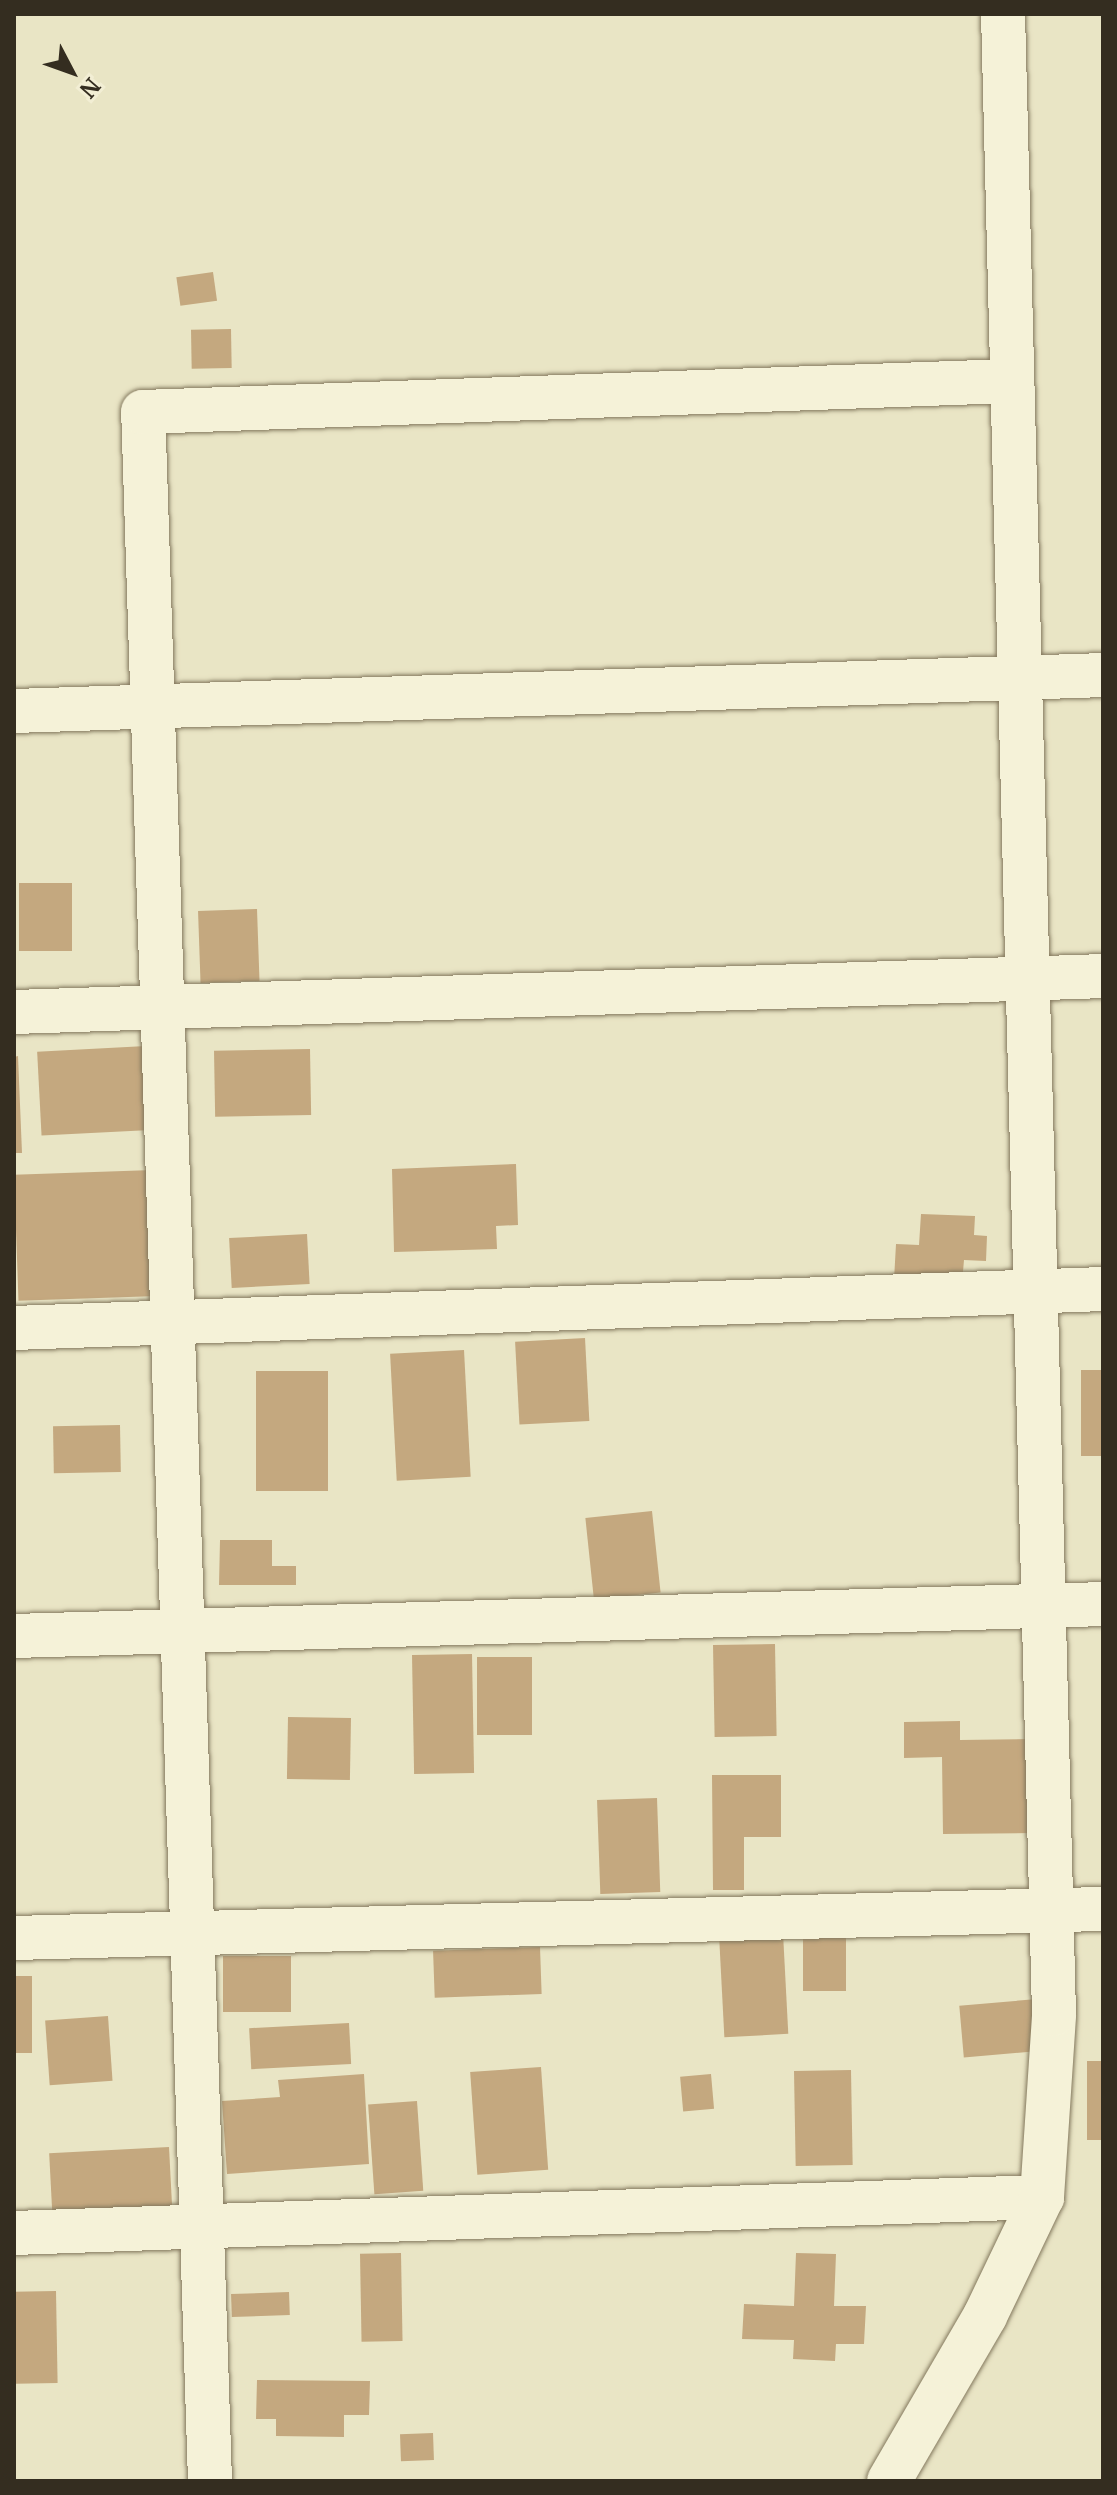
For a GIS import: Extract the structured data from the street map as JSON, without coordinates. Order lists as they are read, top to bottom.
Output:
{
  "north": "bottom right"
}
